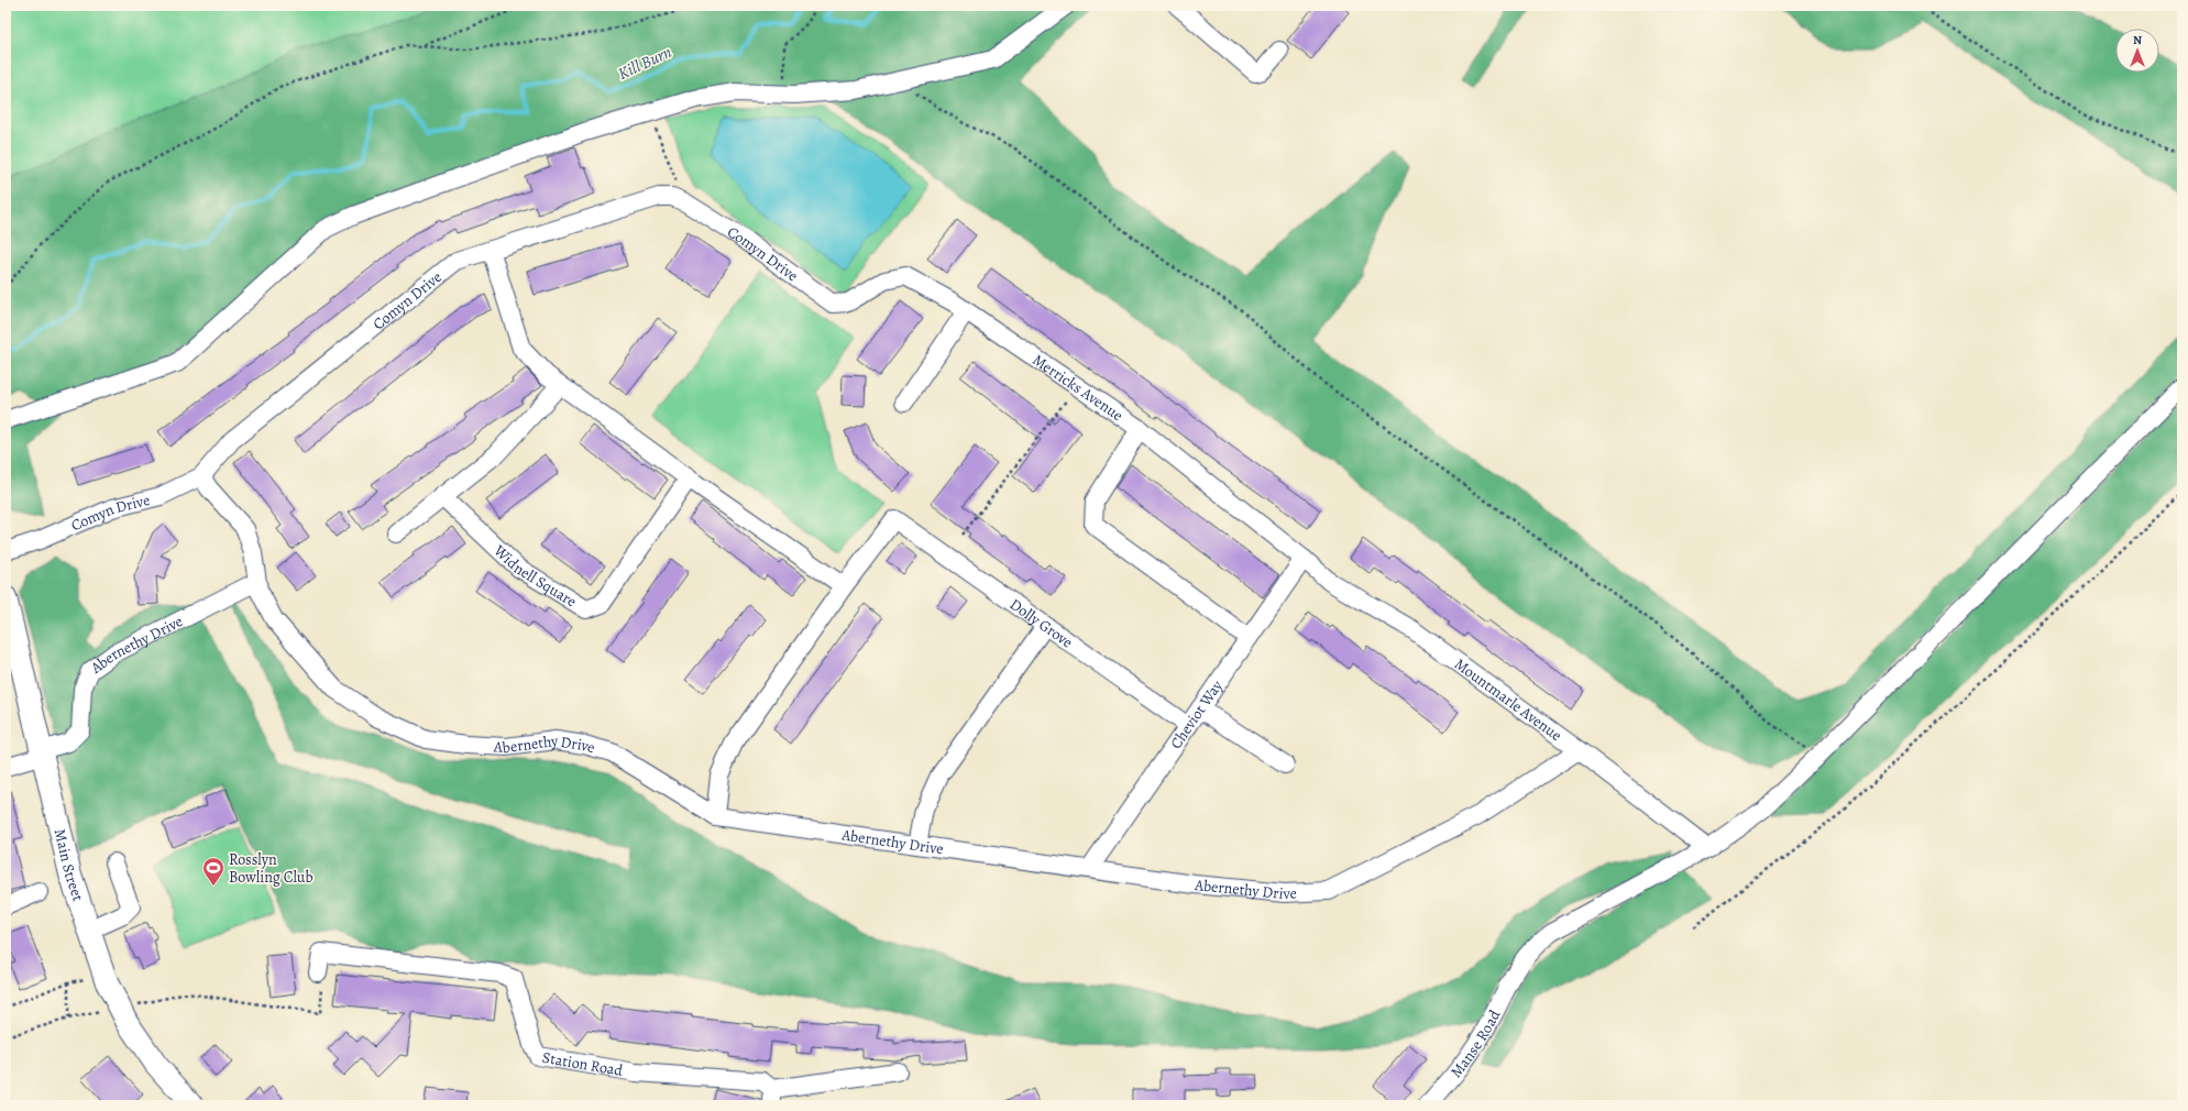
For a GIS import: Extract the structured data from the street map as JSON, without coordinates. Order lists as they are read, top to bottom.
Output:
{
  "streets": {
    "main road": ["Main Street"],
    "street": [
      "Comyn Drive",
      "Merricks Avenue",
      "Widnell Square",
      "Dolly Grove",
      "Abernethy Drive",
      "Mountmarle Avenue",
      "Cheviot Way",
      "Manse Road",
      "Station Road"
    ]
  },
  "crossings": [
    ["Comyn Drive", "Merricks Avenue"],
    ["Comyn Drive", "Abernethy Drive"],
    ["Merricks Avenue", "Mountmarle Avenue"],
    ["Merricks Avenue", "Cheviot Way"],
    ["Dolly Grove", "Cheviot Way"],
    ["Abernethy Drive", "Mountmarle Avenue"],
    ["Abernethy Drive", "Cheviot Way"],
    ["Abernethy Drive", "Main Street"],
    ["Mountmarle Avenue", "Cheviot Way"],
    ["Mountmarle Avenue", "Manse Road"]
  ],
  "water": ["Kill Burn"],
  "places": {
    "sports": ["Rosslyn Bowling Club"]
  },
  "north": "top"
}
